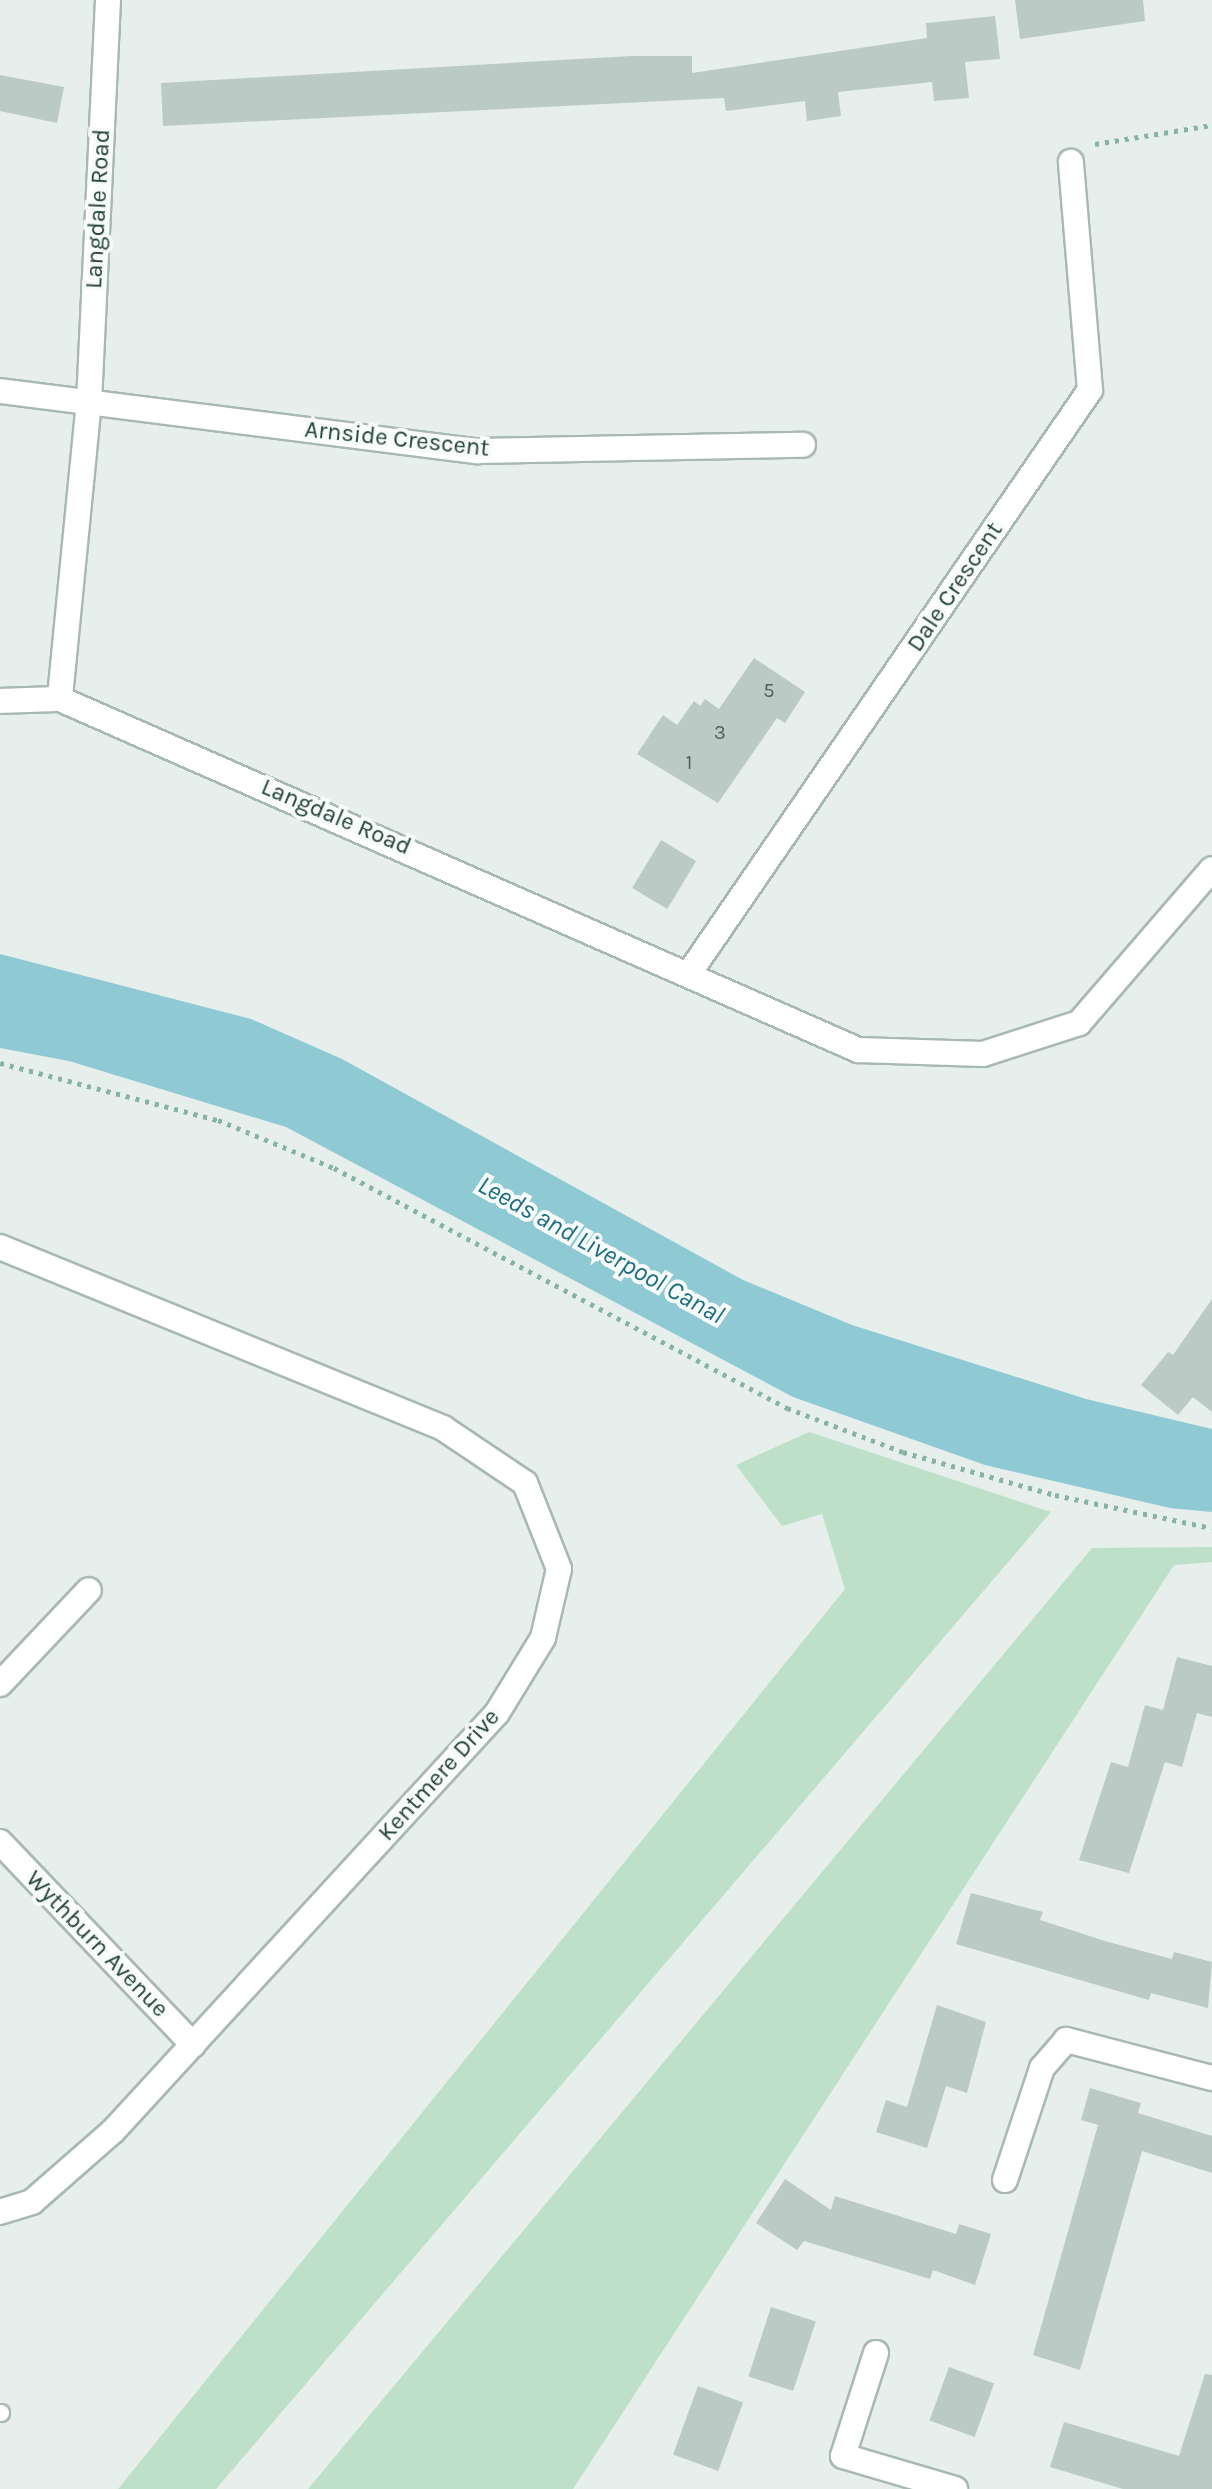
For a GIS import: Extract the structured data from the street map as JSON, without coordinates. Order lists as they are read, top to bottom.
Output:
{
  "streets": {
    "street": [
      "Langdale Road",
      "Arnside Crescent",
      "Dale Crescent",
      "Kentmere Drive",
      "Wythburn Avenue"
    ]
  },
  "crossings": [
    ["Langdale Road", "Arnside Crescent"],
    ["Langdale Road", "Dale Crescent"],
    ["Kentmere Drive", "Wythburn Avenue"]
  ],
  "water": ["Leeds and Liverpool Canal"],
  "house_numbers": ["5", "3", "1"]
}
